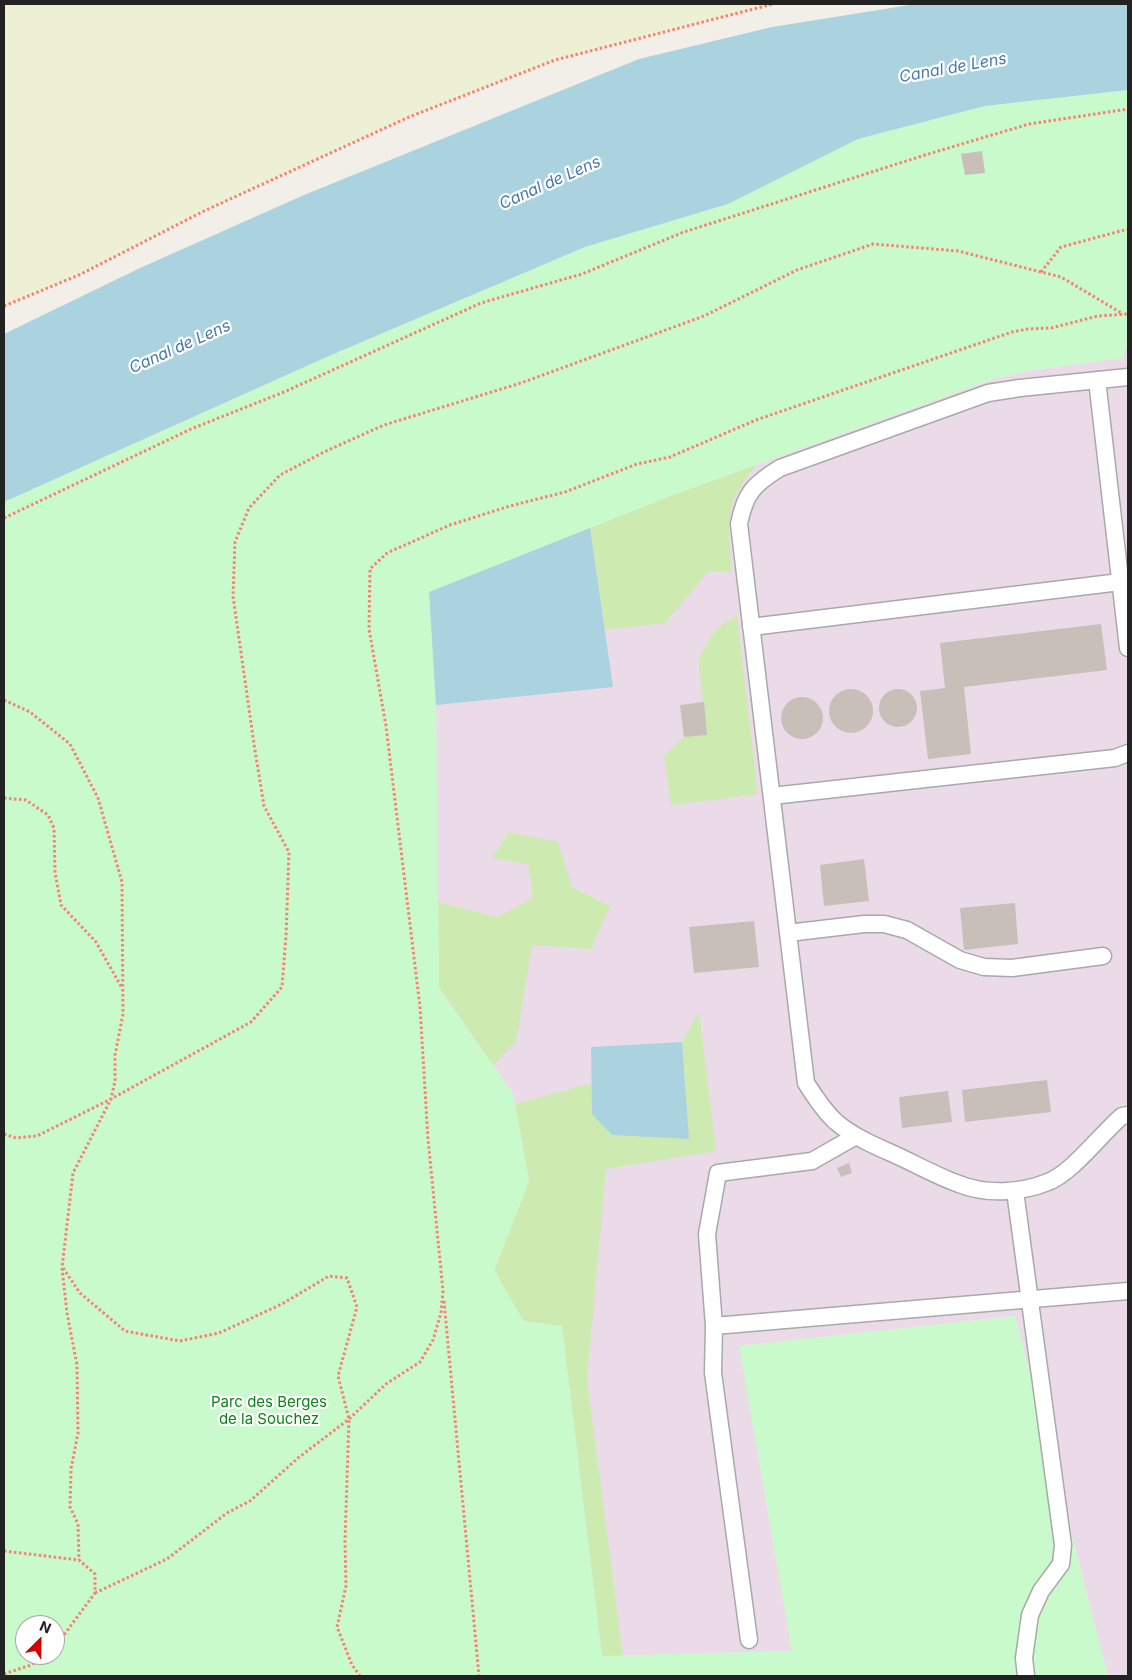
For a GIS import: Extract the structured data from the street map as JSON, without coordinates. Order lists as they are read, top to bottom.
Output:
{
  "water": ["Canal de Lens"],
  "parks": ["Parc des Berges de la Souchez"],
  "north": "top right"
}
